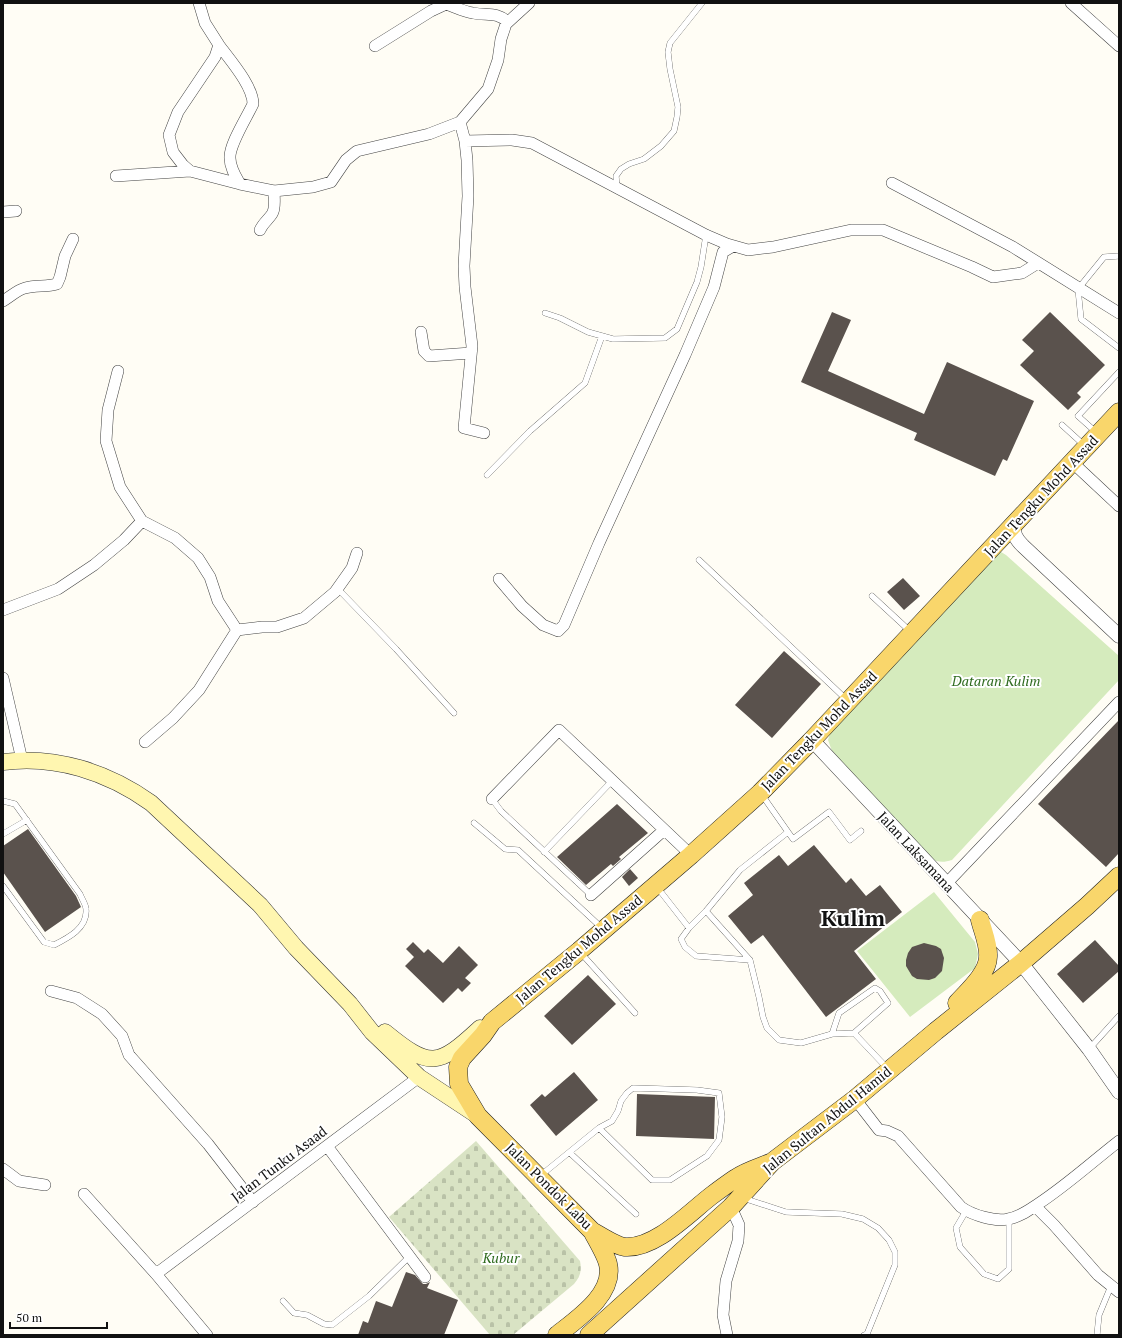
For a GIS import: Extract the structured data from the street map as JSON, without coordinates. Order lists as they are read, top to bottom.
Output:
{
  "streets": {
    "main road": ["Jalan Tengku Mohd Assad", "Jalan Sultan Abdul Hamid", "Jalan Pondok Labu"],
    "street": ["Jalan Laksamana", "Jalan Tunku Asaad"]
  },
  "crossings": [
    ["Jalan Tengku Mohd Assad", "Jalan Laksamana"],
    ["Jalan Tengku Mohd Assad", "Jalan Pondok Labu"],
    ["Jalan Laksamana", "Jalan Sultan Abdul Hamid"],
    ["Jalan Sultan Abdul Hamid", "Jalan Pondok Labu"],
    ["Jalan Tunku Asaad", "Jalan Pondok Labu"]
  ],
  "districts": ["Kulim"],
  "parks": ["Dataran Kulim", "Kubur"],
  "scale_bar": "50 m"
}
